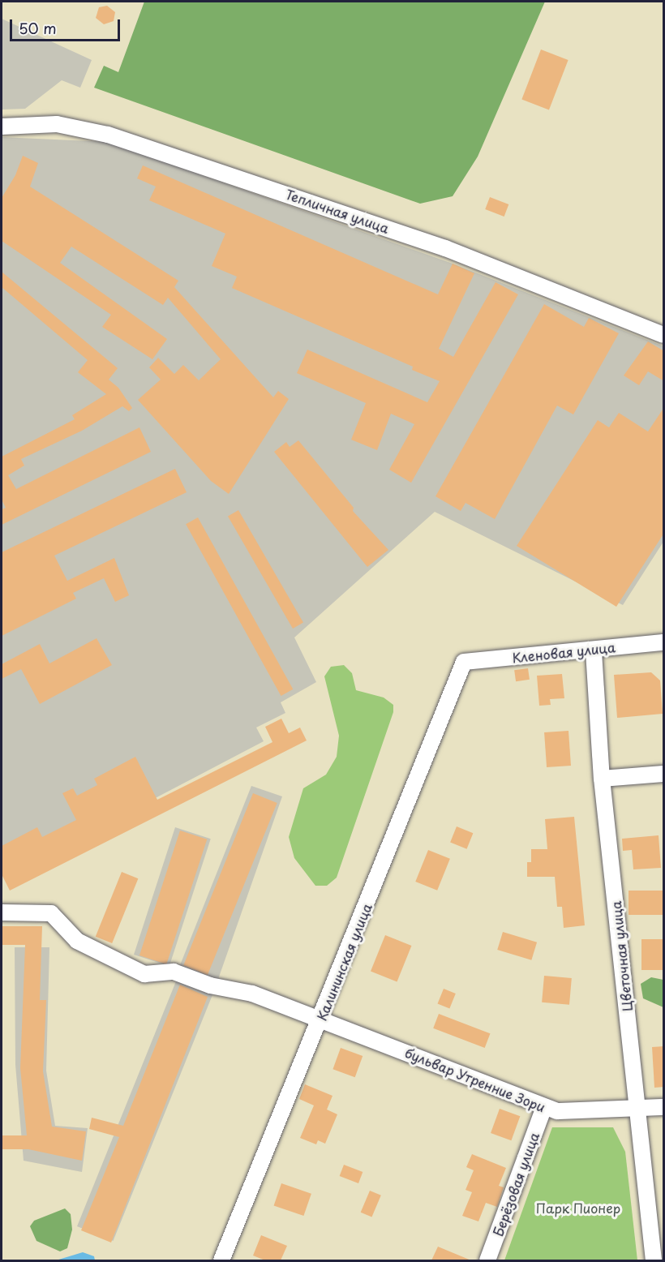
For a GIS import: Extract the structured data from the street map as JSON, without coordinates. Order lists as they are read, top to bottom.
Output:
{
  "streets": {
    "street": [
      "Тепличная улица",
      "Кленовая улица",
      "Цветочная улица",
      "Калининская улица",
      "бульвар Утренние Зори",
      "Берёзовая улица"
    ]
  },
  "crossings": [
    ["Кленовая улица", "Цветочная улица"],
    ["Кленовая улица", "Калининская улица"],
    ["Цветочная улица", "бульвар Утренние Зори"],
    ["Калининская улица", "бульвар Утренние Зори"],
    ["бульвар Утренние Зори", "Берёзовая улица"]
  ],
  "parks": ["Парк Пионер"],
  "scale_bar": "50 m"
}
